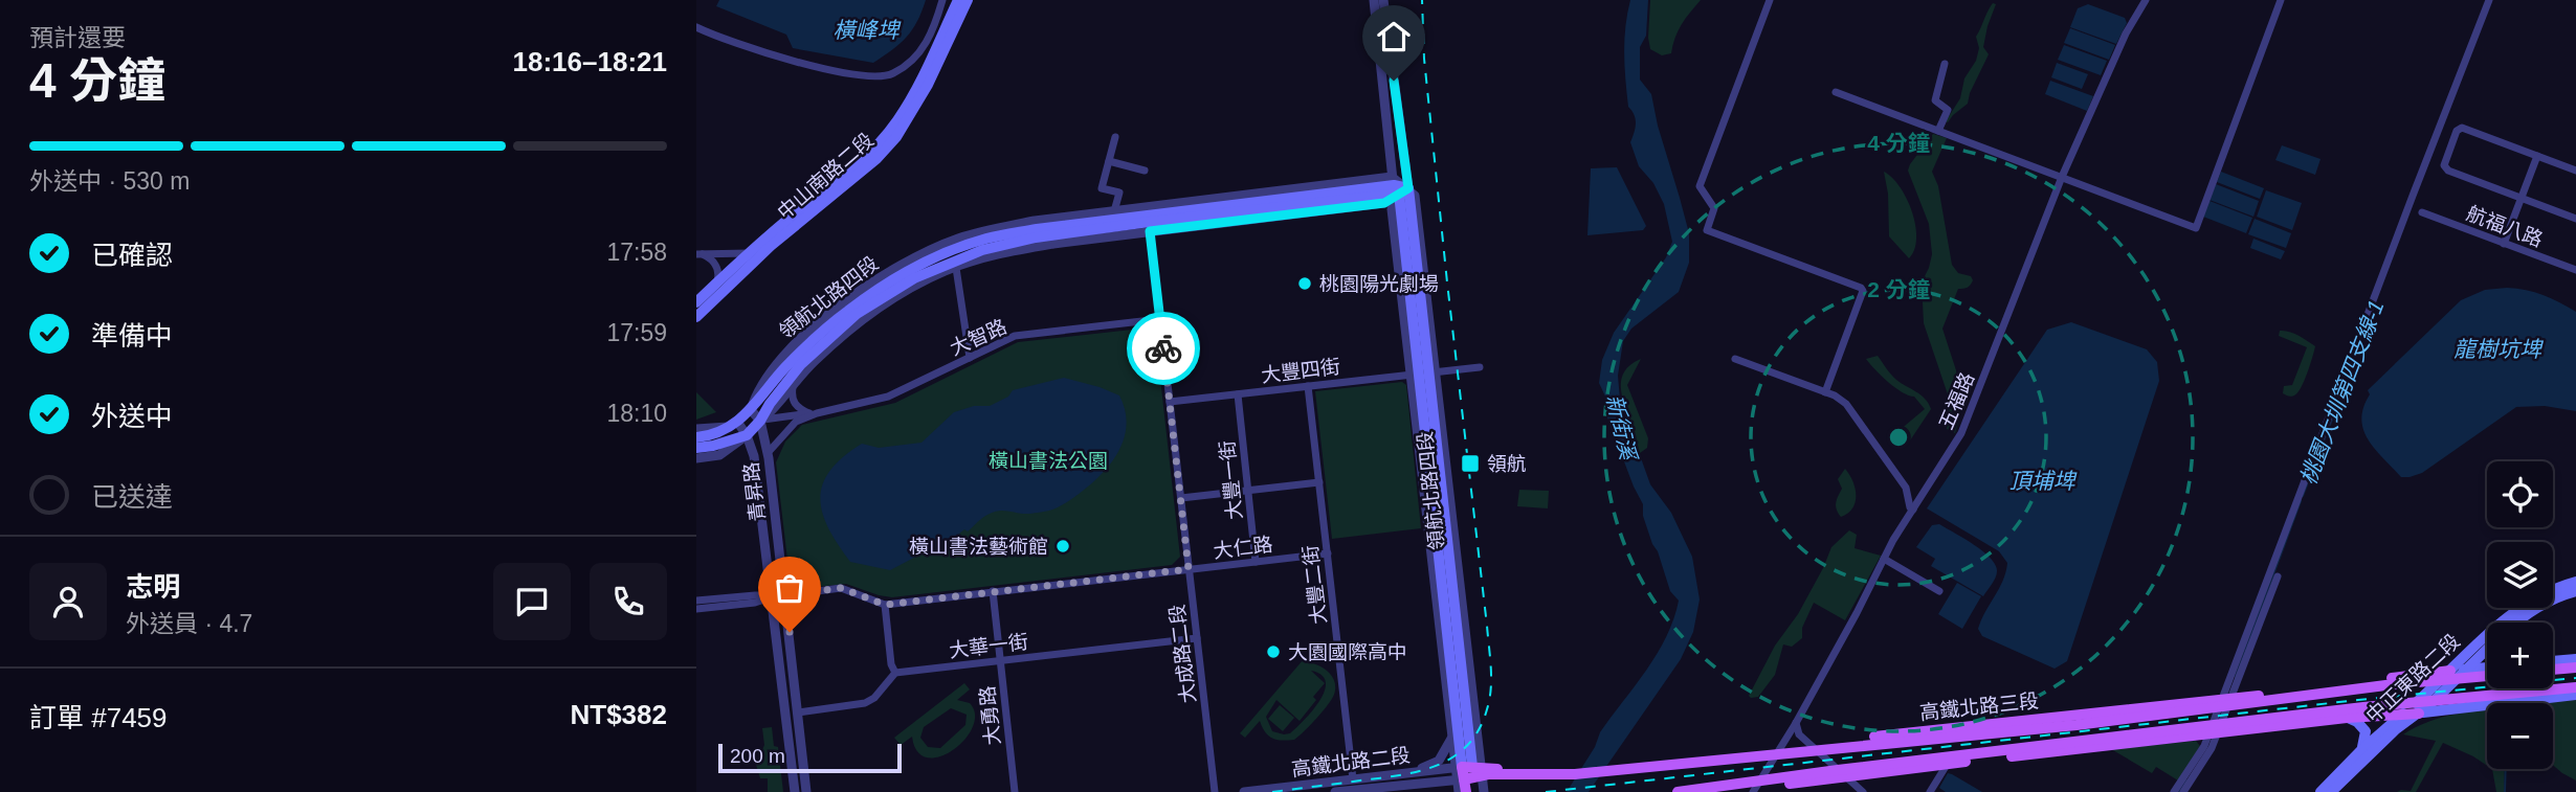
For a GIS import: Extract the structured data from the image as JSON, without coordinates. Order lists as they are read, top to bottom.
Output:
{
  "streets": {
    "main road": [
      "中山南路二段",
      "領航北路四段",
      "中正東路二段",
      "高鐵北路三段"
    ],
    "street": [
      "航福八路",
      "大智路",
      "大豐四街",
      "五福路",
      "大豐一街",
      "青昇路",
      "大仁路",
      "大豐二街",
      "大華一街",
      "大成路二段",
      "大勇路",
      "高鐵北路二段"
    ]
  },
  "crossings": [
    ["領航北路四段", "大智路"],
    ["領航北路四段", "大豐四街"],
    ["領航北路四段", "青昇路"],
    ["領航北路四段", "大成路二段"],
    ["領航北路四段", "高鐵北路三段"],
    ["領航北路四段", "高鐵北路二段"],
    ["大智路", "青昇路"],
    ["大智路", "大成路二段"],
    ["大豐四街", "大豐一街"],
    ["大豐四街", "大豐二街"],
    ["大豐四街", "大成路二段"],
    ["五福路", "高鐵北路三段"],
    ["大豐一街", "大仁路"],
    ["青昇路", "大仁路"],
    ["大仁路", "大豐二街"],
    ["大仁路", "大成路二段"],
    ["大仁路", "大勇路"],
    ["大豐二街", "高鐵北路二段"],
    ["大華一街", "大成路二段"],
    ["大華一街", "大勇路"],
    ["中正東路二段", "高鐵北路三段"],
    ["高鐵北路三段", "高鐵北路二段"]
  ],
  "water": [
    "橫峰埤",
    "龍樹坑埤",
    "桃園大圳第四支線-1",
    "新街溪",
    "頂埔埤"
  ],
  "parks": ["橫山書法公園"],
  "places": {
    "other": ["桃園陽光劇場", "橫山書法藝術館", "大園國際高中"],
    "transit": ["領航"]
  },
  "scale_bar": "200 m",
  "page": {
    "heading": ["4 分鐘", "預計還要", "18:16–18:21"],
    "panel": [
      "志明",
      "外送員 · 4.7",
      "訂單 #7459",
      "NT$382"
    ],
    "bar": "外送中 · 530 m",
    "list": [
      ["已確認", "17:58"],
      ["準備中", "17:59"],
      ["外送中", "18:10"],
      "已送達"
    ],
    "map_buttons": ["+", "−"],
    "scale": "200 m"
  },
  "rings": ["4 分鐘", "2 分鐘"]
}
